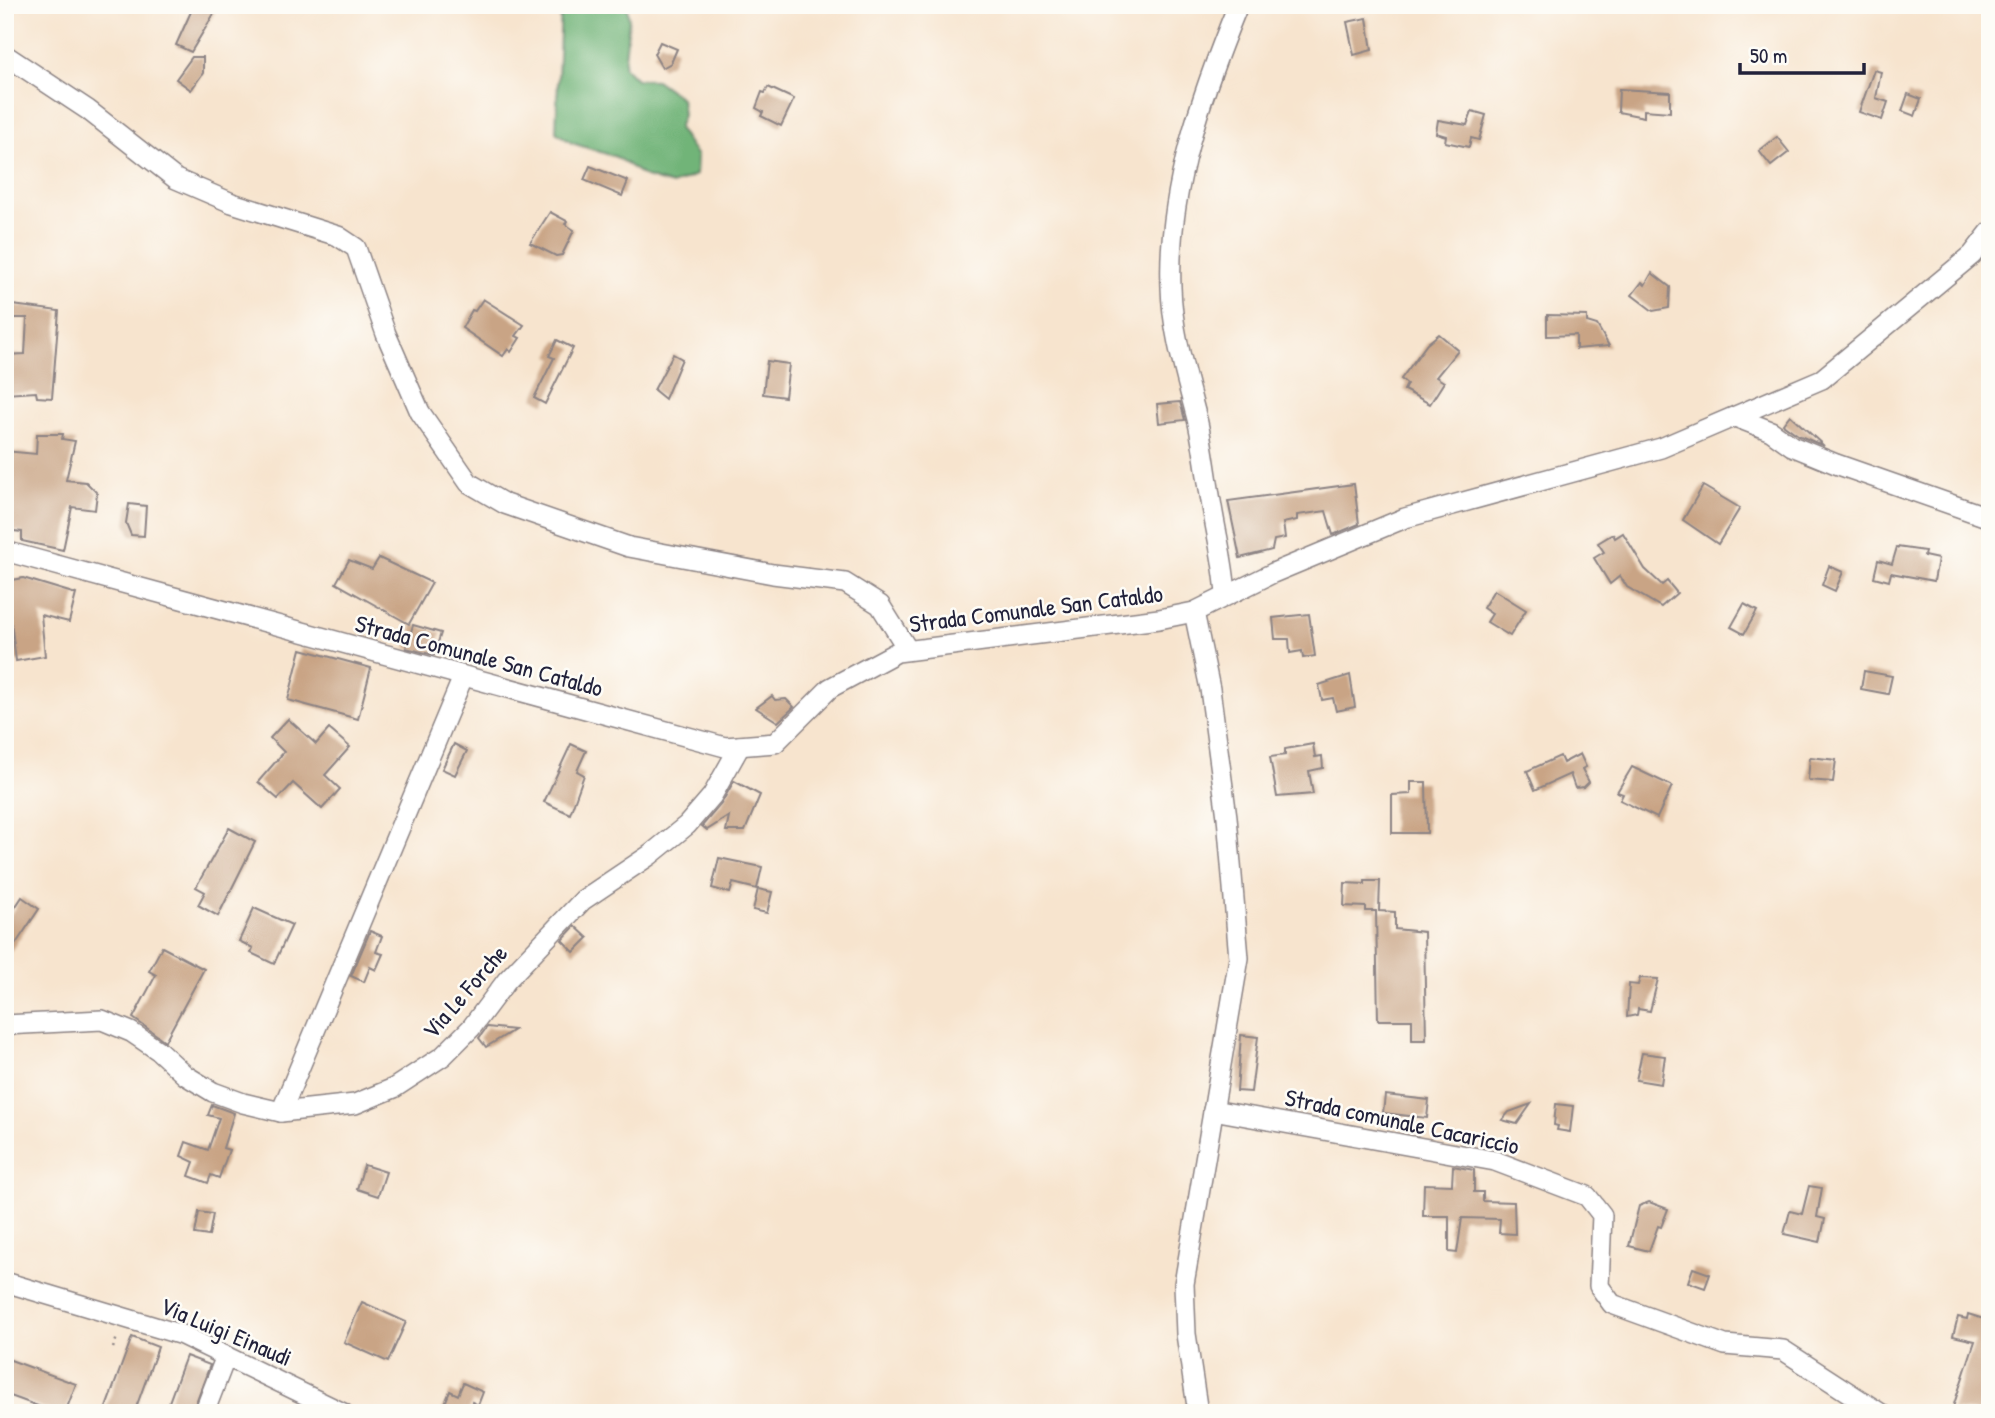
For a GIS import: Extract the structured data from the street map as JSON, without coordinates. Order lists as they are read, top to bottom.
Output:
{
  "streets": {
    "street": [
      "Strada Comunale San Cataldo",
      "Via Le Forche",
      "Strada comunale Cacariccio",
      "Via Luigi Einaudi"
    ]
  },
  "crossings": [
    ["Strada Comunale San Cataldo", "Via Le Forche"]
  ],
  "scale_bar": "50 m"
}
